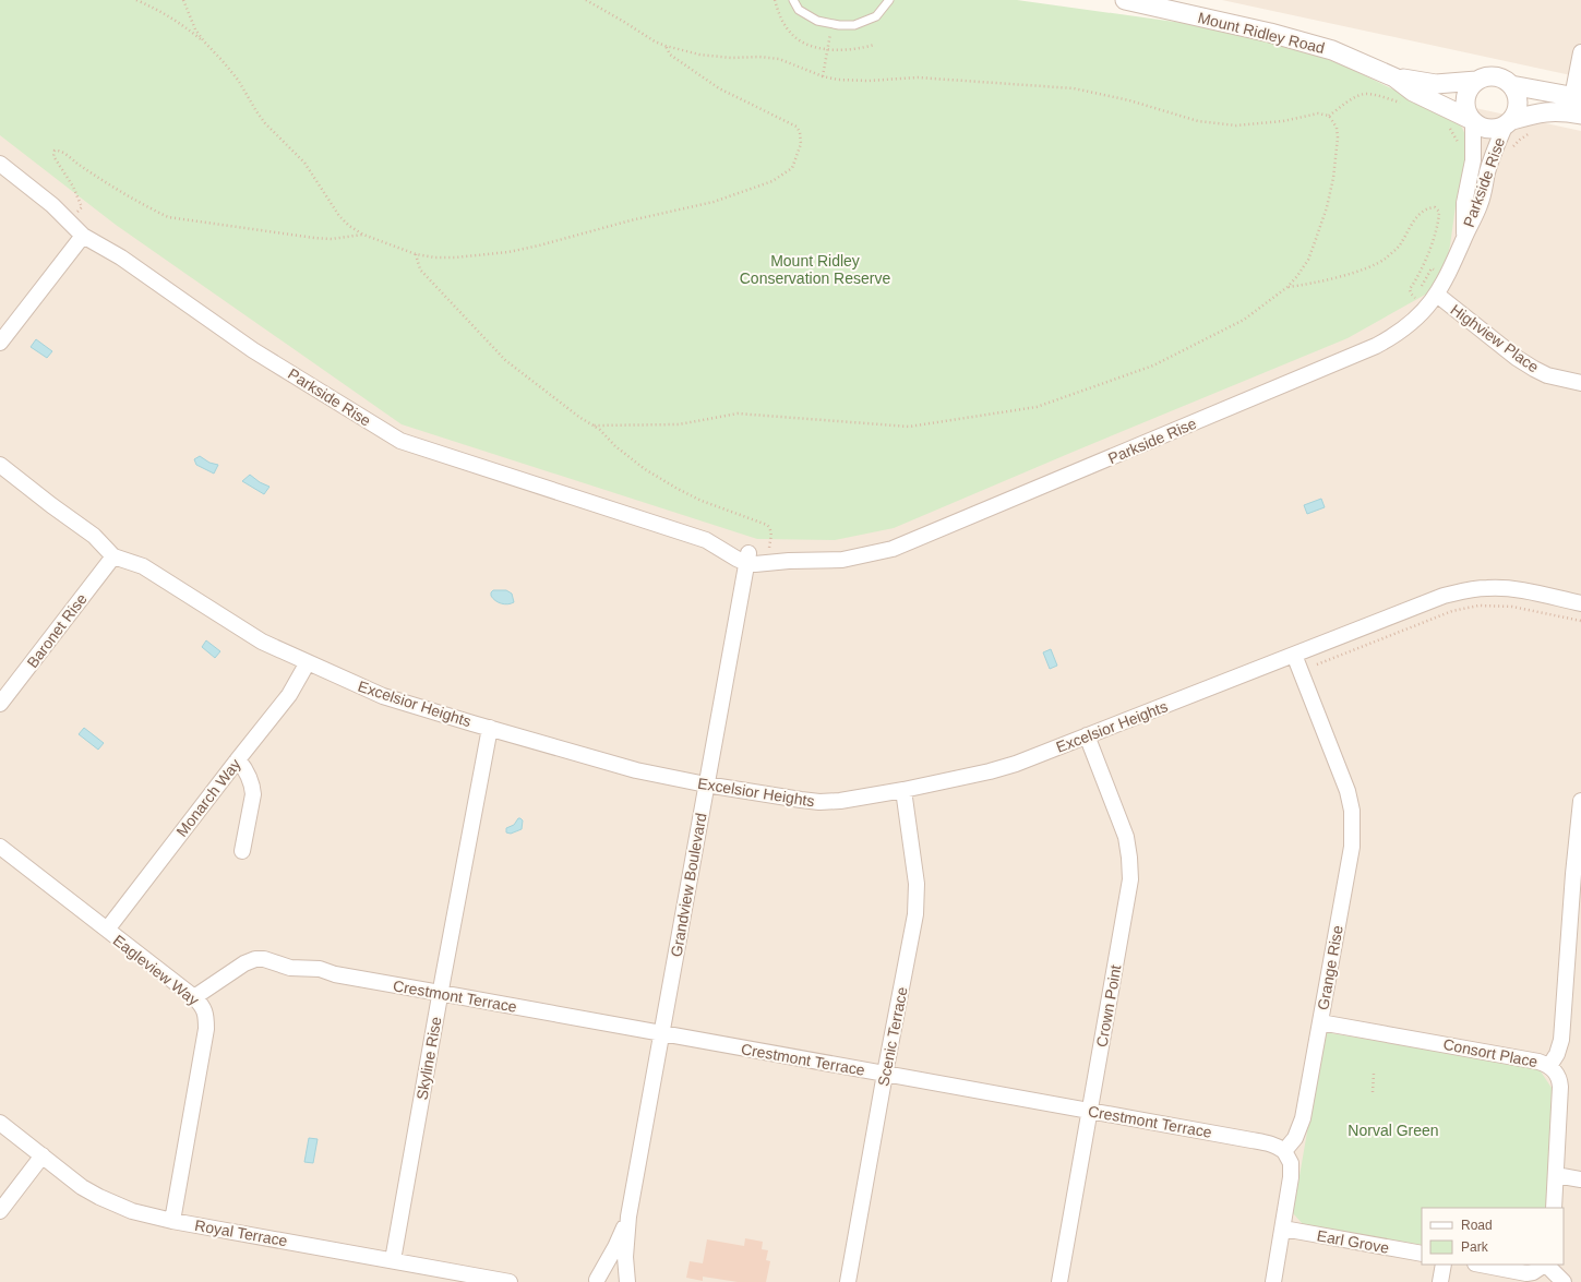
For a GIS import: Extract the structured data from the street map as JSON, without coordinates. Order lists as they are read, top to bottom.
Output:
{
  "streets": {
    "street": [
      "Mount Ridley Road",
      "Parkside Rise",
      "Highview Place",
      "Baronet Rise",
      "Excelsior Heights",
      "Monarch Way",
      "Grandview Boulevard",
      "Grange Rise",
      "Eagleview Way",
      "Crestmont Terrace",
      "Crown Point",
      "Scenic Terrace",
      "Consort Place",
      "Skyline Rise",
      "Royal Terrace",
      "Earl Grove"
    ]
  },
  "crossings": [
    ["Mount Ridley Road", "Parkside Rise"],
    ["Parkside Rise", "Highview Place"],
    ["Parkside Rise", "Grandview Boulevard"],
    ["Baronet Rise", "Excelsior Heights"],
    ["Excelsior Heights", "Monarch Way"],
    ["Excelsior Heights", "Grandview Boulevard"],
    ["Excelsior Heights", "Grange Rise"],
    ["Excelsior Heights", "Crown Point"],
    ["Excelsior Heights", "Scenic Terrace"],
    ["Excelsior Heights", "Skyline Rise"],
    ["Monarch Way", "Eagleview Way"],
    ["Grandview Boulevard", "Crestmont Terrace"],
    ["Grange Rise", "Crestmont Terrace"],
    ["Grange Rise", "Consort Place"],
    ["Eagleview Way", "Crestmont Terrace"],
    ["Eagleview Way", "Royal Terrace"],
    ["Crestmont Terrace", "Crown Point"],
    ["Crestmont Terrace", "Scenic Terrace"],
    ["Crestmont Terrace", "Skyline Rise"],
    ["Skyline Rise", "Royal Terrace"]
  ],
  "parks": ["Mount Ridley Conservation Reserve", "Norval Green"],
  "legend": ["Road", "Park"]
}
